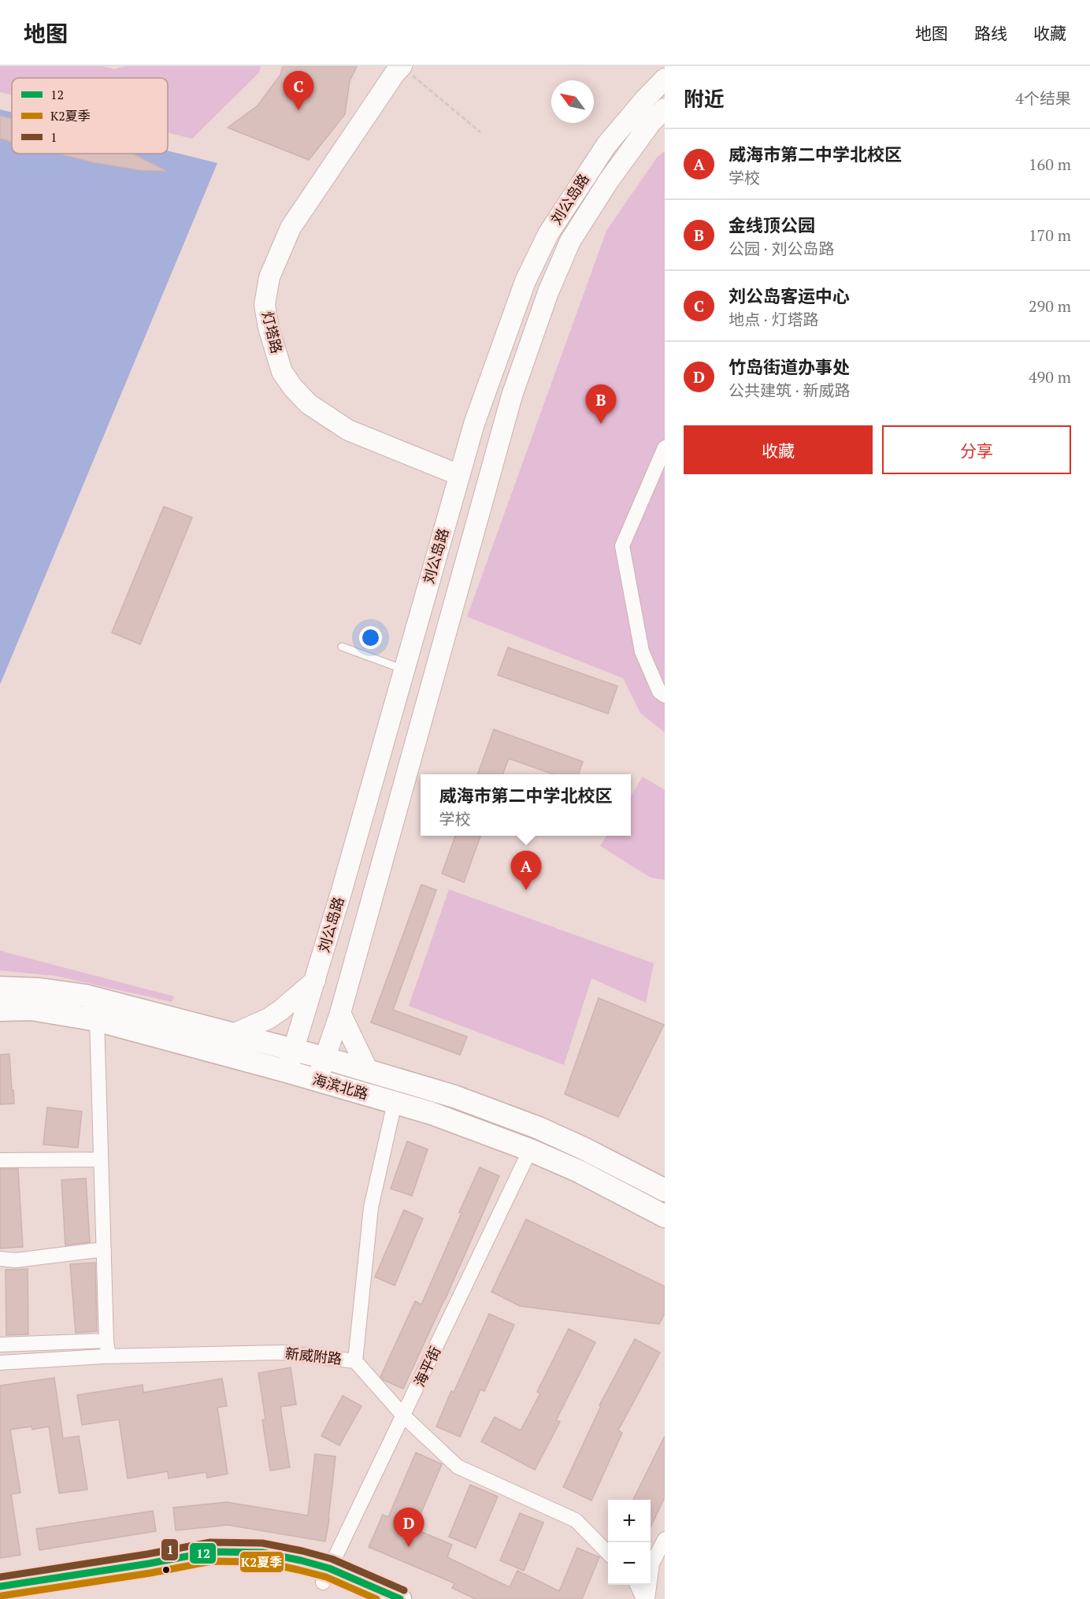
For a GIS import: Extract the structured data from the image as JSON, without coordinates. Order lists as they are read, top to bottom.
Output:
{
  "streets": {
    "main road": ["刘公岛路", "灯塔路", "海滨北路"],
    "street": ["新威附路", "海平街"]
  },
  "crossings": [
    ["刘公岛路", "灯塔路"],
    ["刘公岛路", "海滨北路"],
    ["海滨北路", "海平街"],
    ["新威附路", "海平街"]
  ],
  "lines": ["transit line 1", "transit line 12", "transit line K2夏季"],
  "legend": ["12", "K2夏季", "1"],
  "north": "top left",
  "page": {
    "header": "地图",
    "nav": ["地图", "路线", "收藏"],
    "heading": ["附近", "4个结果"],
    "pins": [
      "C",
      "B",
      "A",
      "D"
    ],
    "list": [
      {
        "mark": "A",
        "name": "威海市第二中学北校区",
        "note": "学校",
        "value": "160 m"
      },
      {
        "mark": "B",
        "name": "金线顶公园",
        "note": "公园 · 刘公岛路",
        "value": "170 m"
      },
      {
        "mark": "C",
        "name": "刘公岛客运中心",
        "note": "地点 · 灯塔路",
        "value": "290 m"
      },
      {
        "mark": "D",
        "name": "竹岛街道办事处",
        "note": "公共建筑 · 新威路",
        "value": "490 m"
      }
    ],
    "buttons": ["收藏", "分享"],
    "popup": ["威海市第二中学北校区", "学校"],
    "map_buttons": ["+", "−"]
  }
}
